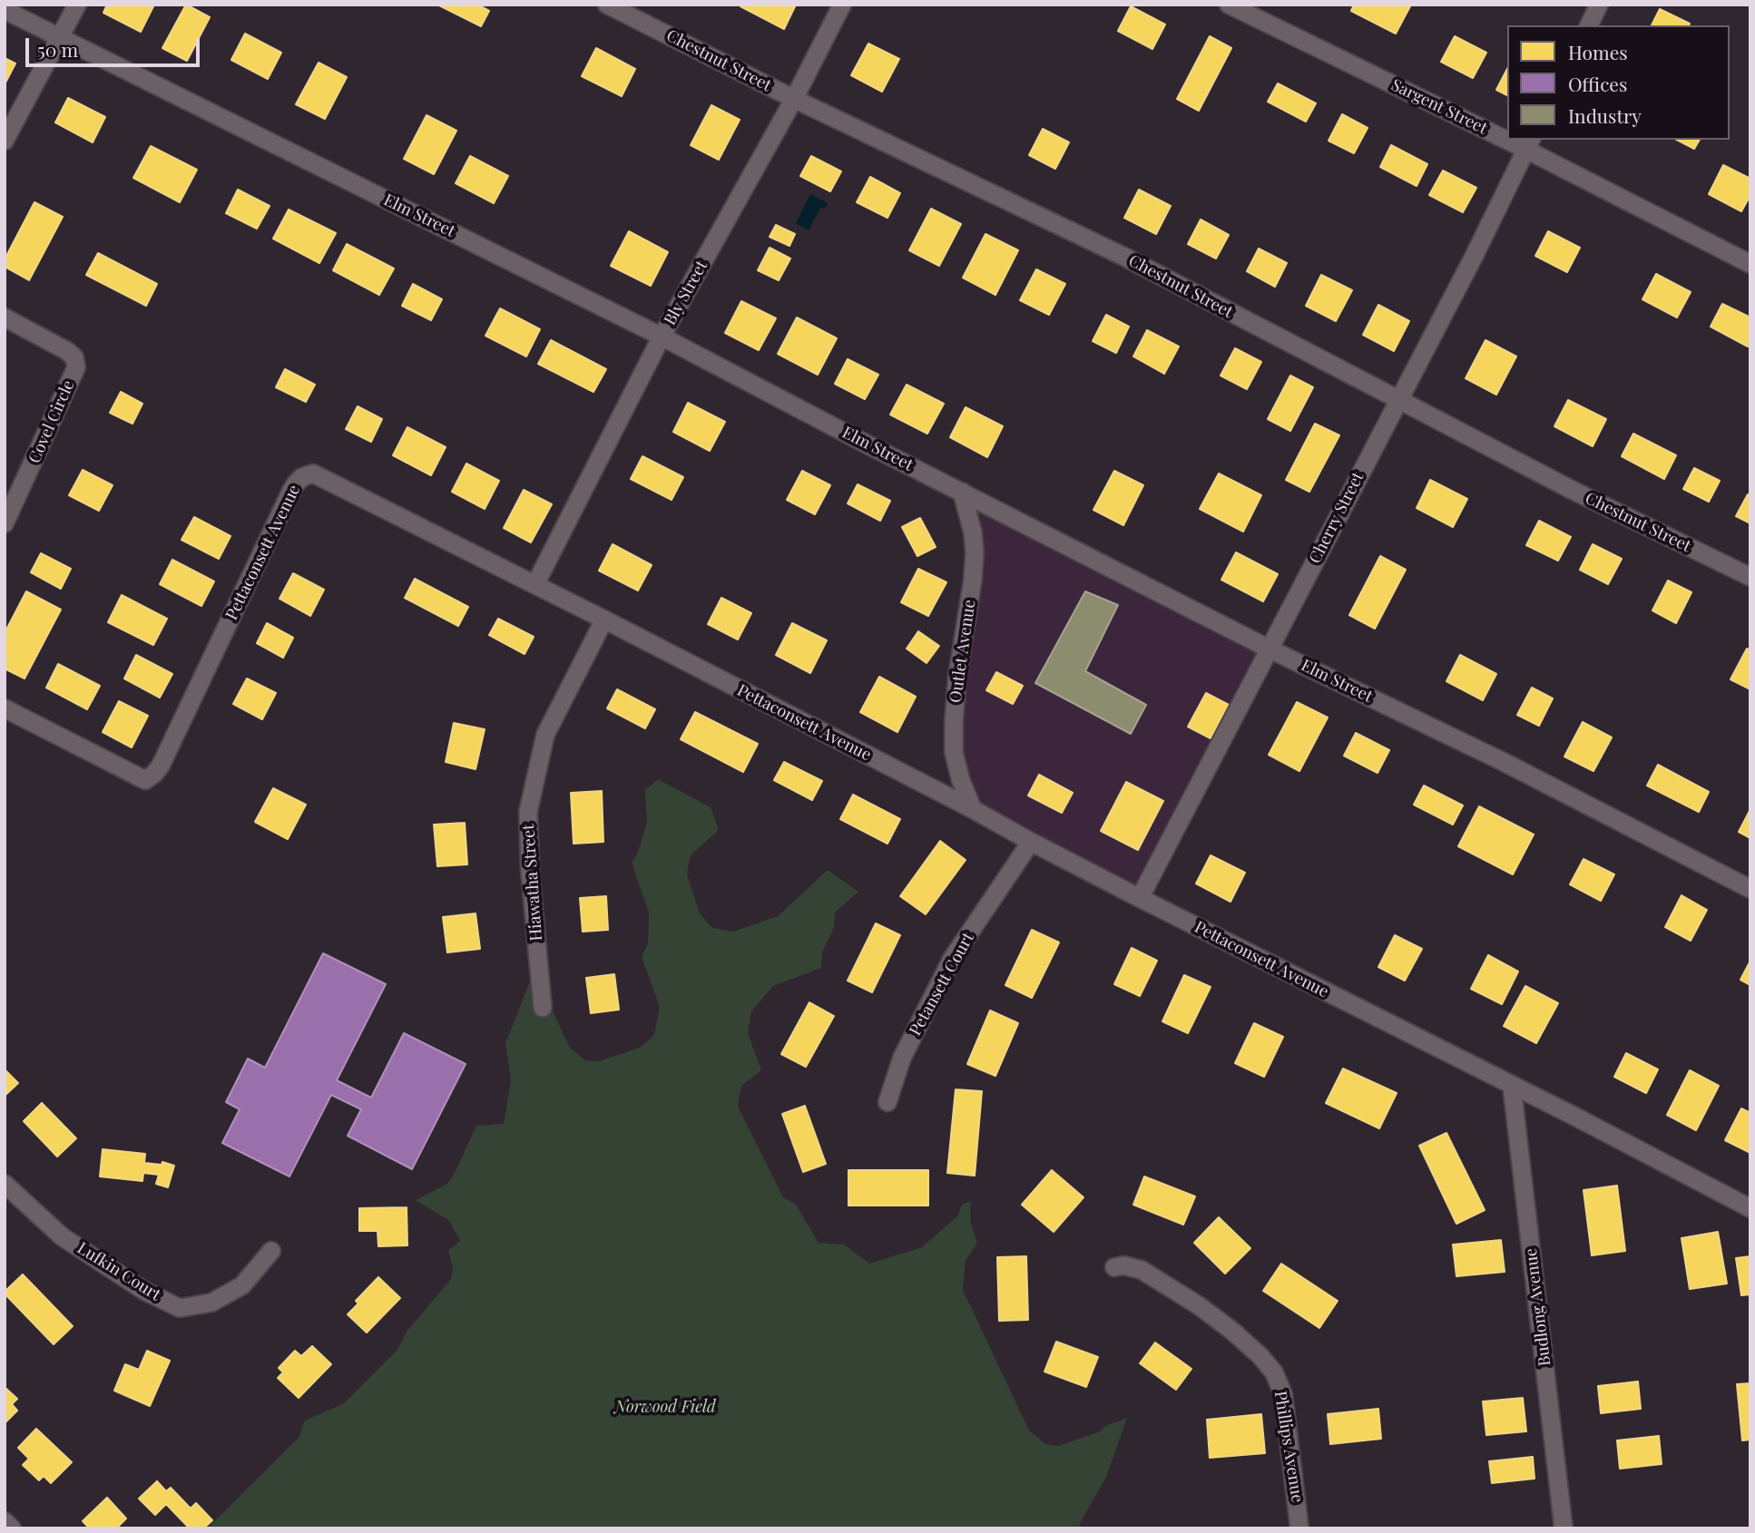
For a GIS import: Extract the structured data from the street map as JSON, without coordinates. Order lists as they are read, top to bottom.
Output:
{
  "streets": {
    "street": [
      "Chestnut Street",
      "Sargent Street",
      "Elm Street",
      "Bly Street",
      "Covel Circle",
      "Cherry Street",
      "Pettaconsett Avenue",
      "Outlet Avenue",
      "Hiawatha Street",
      "Petansett Court",
      "Lufkin Court",
      "Budlong Avenue",
      "Phillips Avenue"
    ]
  },
  "crossings": [
    ["Chestnut Street", "Bly Street"],
    ["Chestnut Street", "Cherry Street"],
    ["Sargent Street", "Cherry Street"],
    ["Elm Street", "Bly Street"],
    ["Elm Street", "Cherry Street"],
    ["Elm Street", "Outlet Avenue"],
    ["Bly Street", "Pettaconsett Avenue"],
    ["Cherry Street", "Pettaconsett Avenue"],
    ["Pettaconsett Avenue", "Outlet Avenue"],
    ["Pettaconsett Avenue", "Hiawatha Street"],
    ["Pettaconsett Avenue", "Petansett Court"],
    ["Pettaconsett Avenue", "Budlong Avenue"]
  ],
  "parks": ["Norwood Field"],
  "legend": ["Homes", "Offices", "Industry"],
  "scale_bar": "50 m"
}
